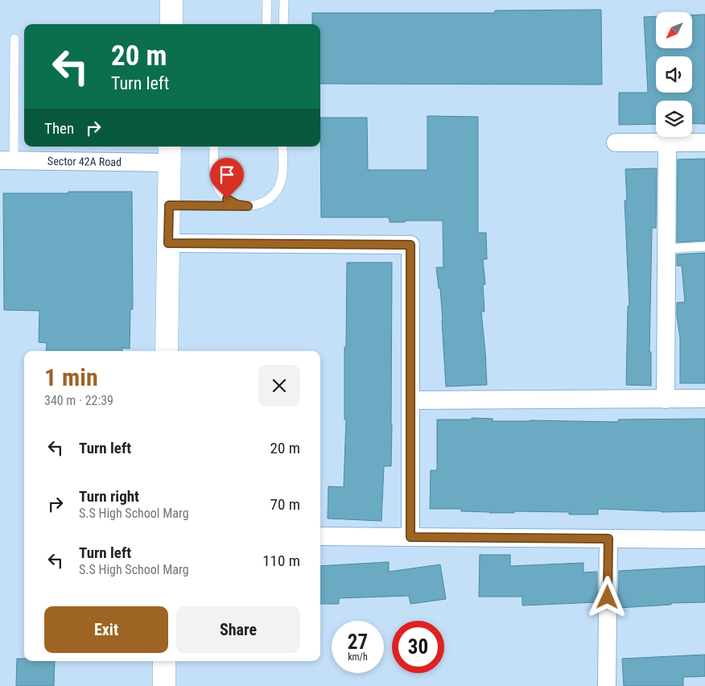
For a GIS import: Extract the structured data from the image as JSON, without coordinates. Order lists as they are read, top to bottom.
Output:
{
  "streets": {
    "street": ["Sector 42A Road"]
  },
  "north": "bottom left",
  "page": {
    "turn": ["20 m", "Turn left"],
    "then": "Then",
    "heading": ["1 min", "340 m · 22:39"],
    "list": [
      {
        "name": "Turn left",
        "value": "20 m"
      },
      {
        "name": "Turn right",
        "note": "S.S High School Marg",
        "value": "70 m"
      },
      {
        "name": "Turn left",
        "note": "S.S High School Marg",
        "value": "110 m"
      }
    ],
    "buttons": ["Exit", "Share"],
    "speed": "27 km/h",
    "limit": "30"
  }
}
